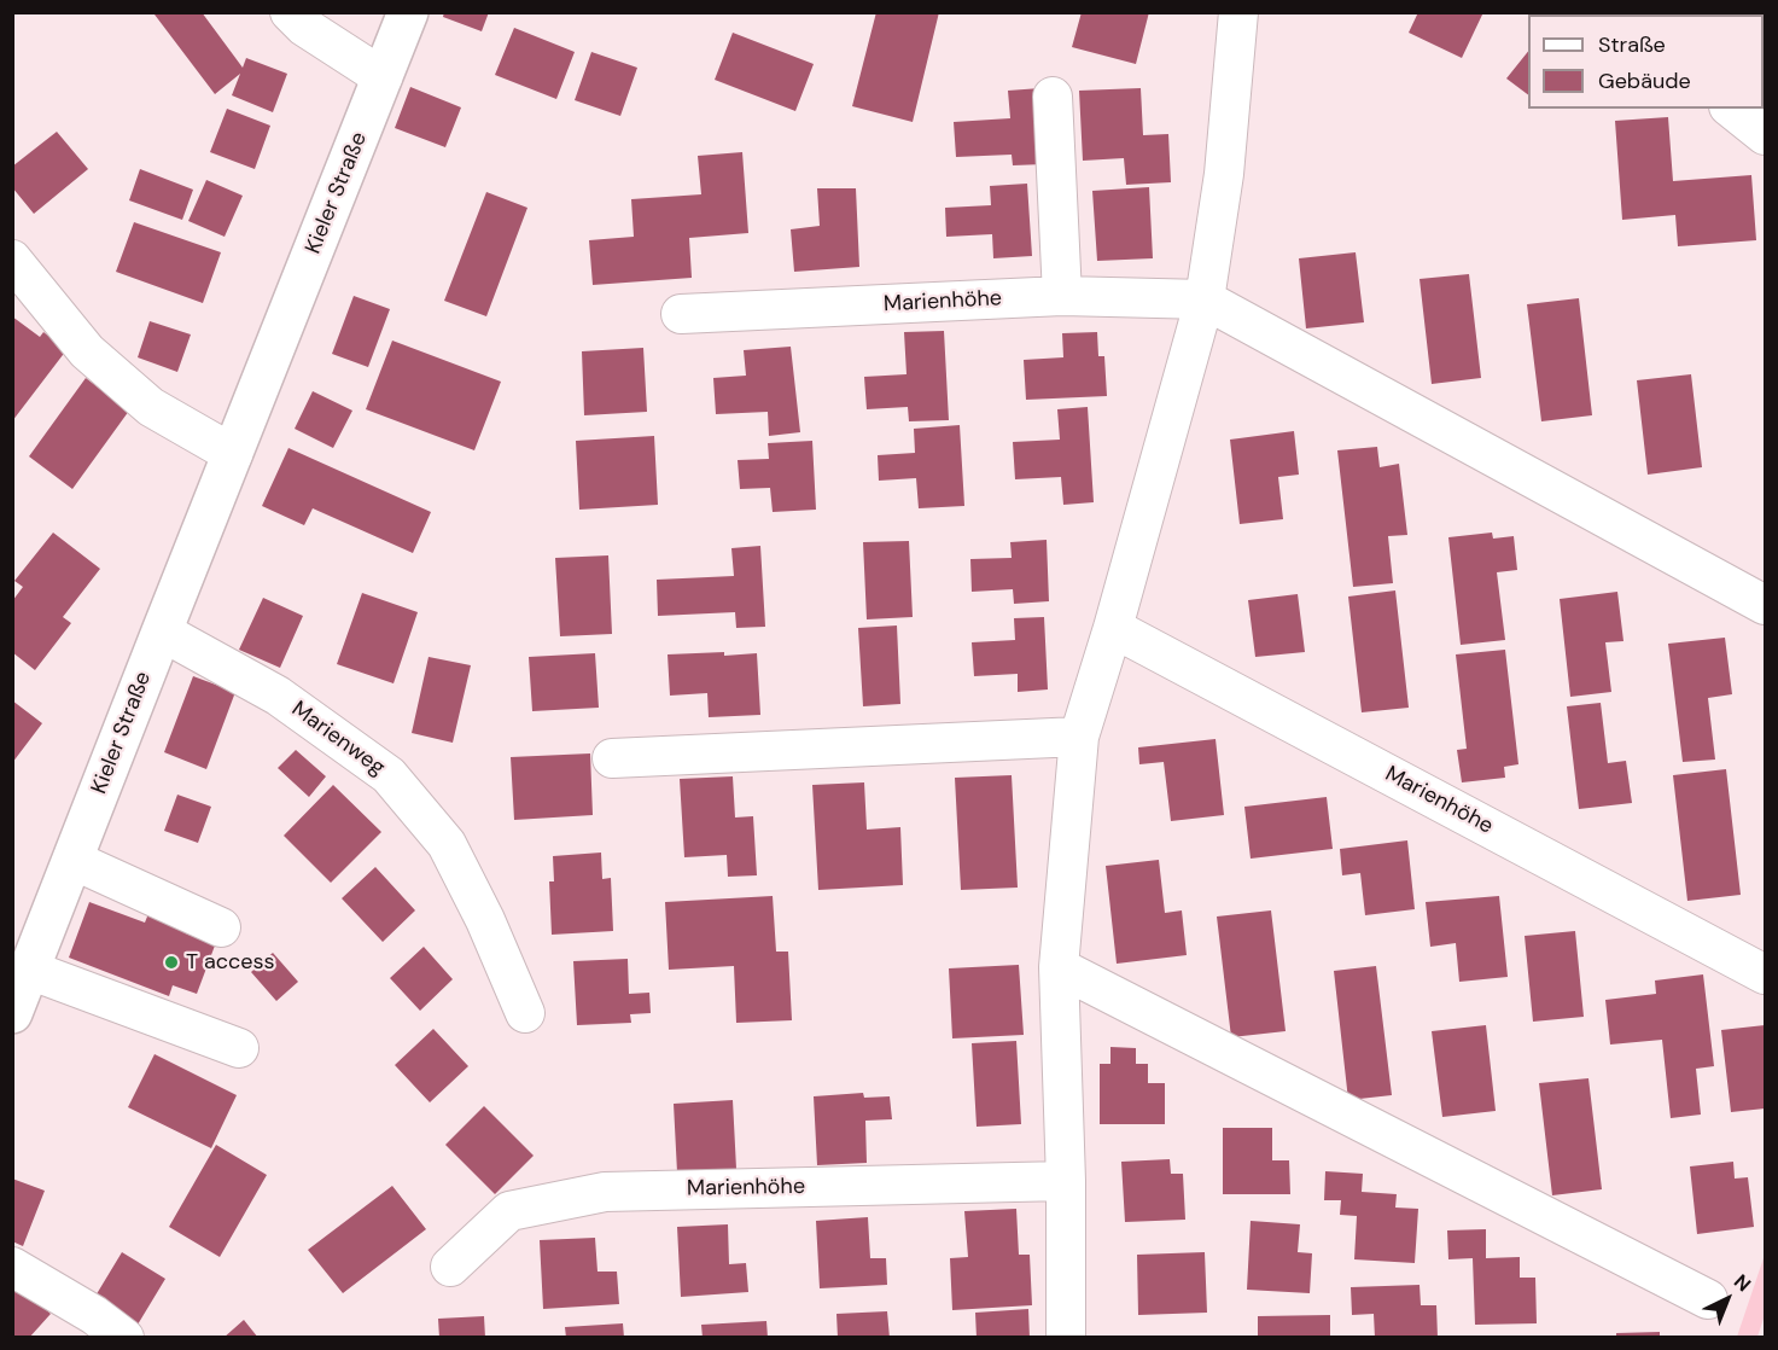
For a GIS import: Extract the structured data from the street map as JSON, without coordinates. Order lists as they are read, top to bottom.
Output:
{
  "streets": {
    "main road": ["Kieler Straße"],
    "street": ["Marienhöhe", "Marienweg"]
  },
  "crossings": [
    ["Kieler Straße", "Marienweg"]
  ],
  "places": ["T access"],
  "legend": ["Straße", "Gebäude"],
  "north": "top right"
}
